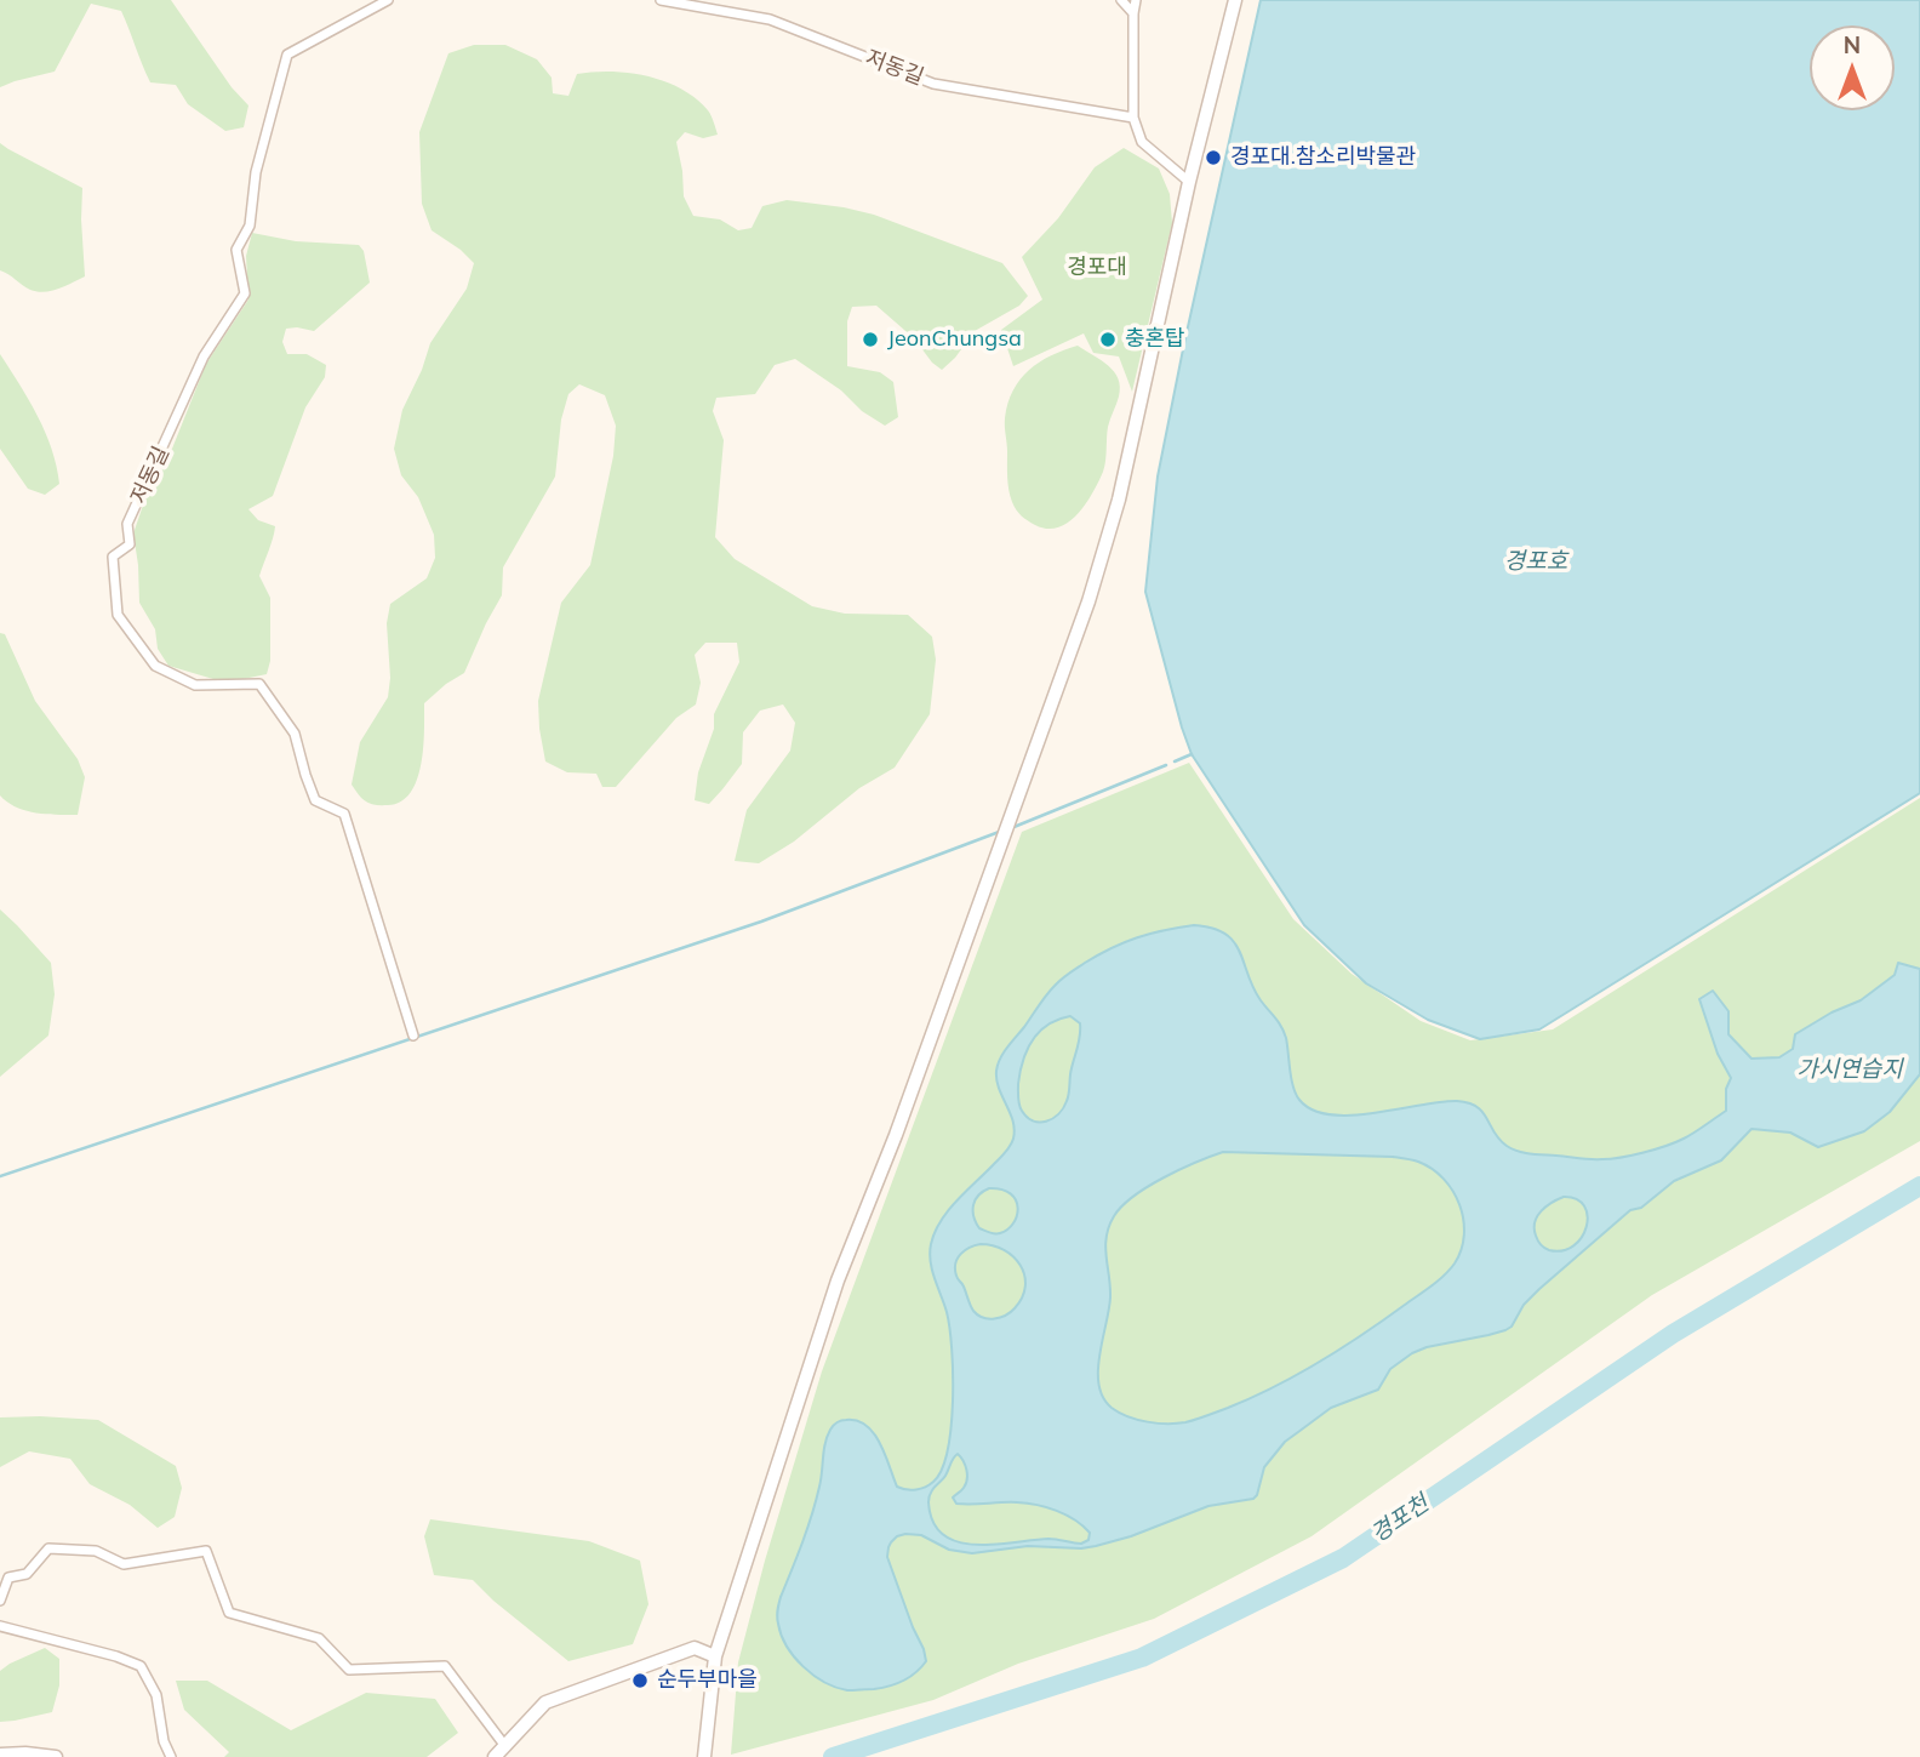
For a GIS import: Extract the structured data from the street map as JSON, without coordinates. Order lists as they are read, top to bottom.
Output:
{
  "streets": {
    "street": ["저동길"]
  },
  "water": ["경포호", "가시연습지", "경포천"],
  "parks": ["경포대"],
  "places": [
    "경포대.참소리박물관",
    "JeonChungsa",
    "충혼탑",
    "순두부마을"
  ],
  "north": "top"
}
